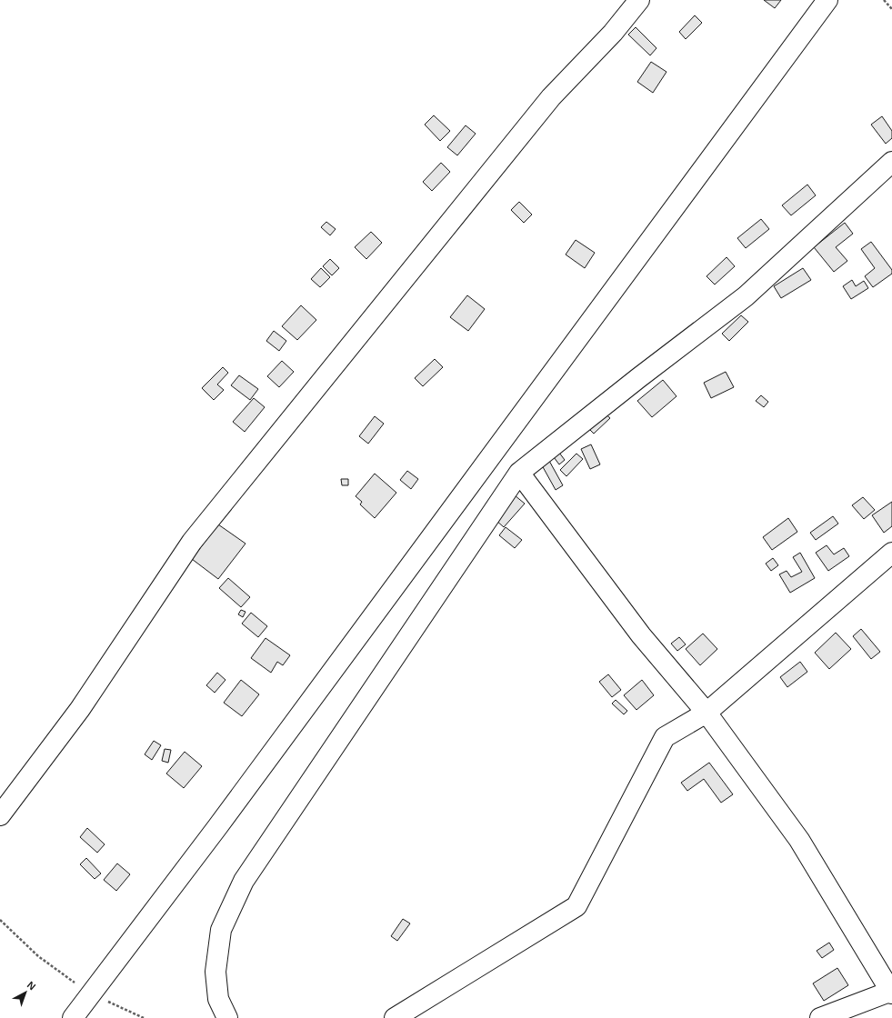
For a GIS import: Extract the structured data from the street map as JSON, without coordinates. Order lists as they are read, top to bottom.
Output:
{
  "north": "top right"
}
